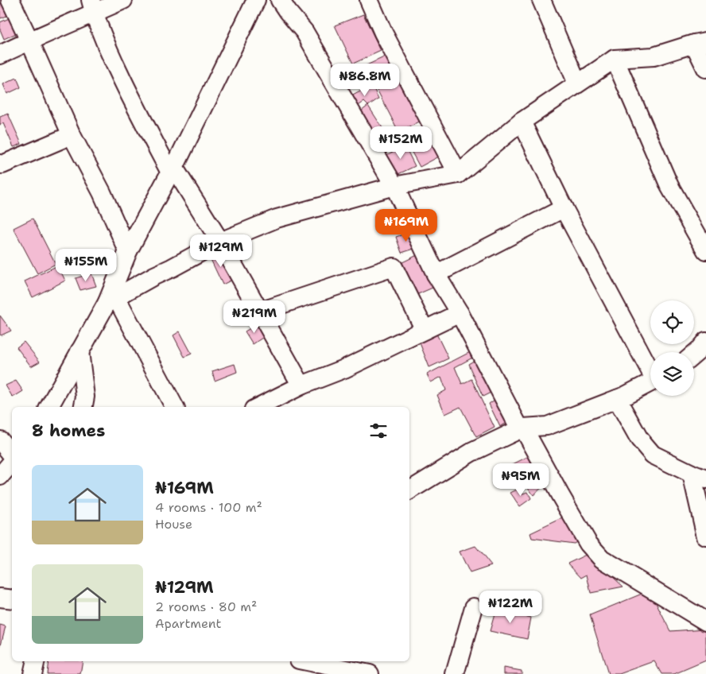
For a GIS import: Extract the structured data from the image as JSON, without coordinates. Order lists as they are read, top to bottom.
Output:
{
  "page": {
    "price": [
      "₦86.8M",
      "₦152M",
      "₦169M",
      "₦129M",
      "₦155M",
      "₦219M",
      "₦95M",
      "₦122M"
    ],
    "heading": "8 homes",
    "list": [
      {
        "name": "₦169M",
        "note": "4 rooms · 100 m² · House"
      },
      {
        "name": "₦129M",
        "note": "2 rooms · 80 m² · Apartment"
      }
    ]
  }
}
